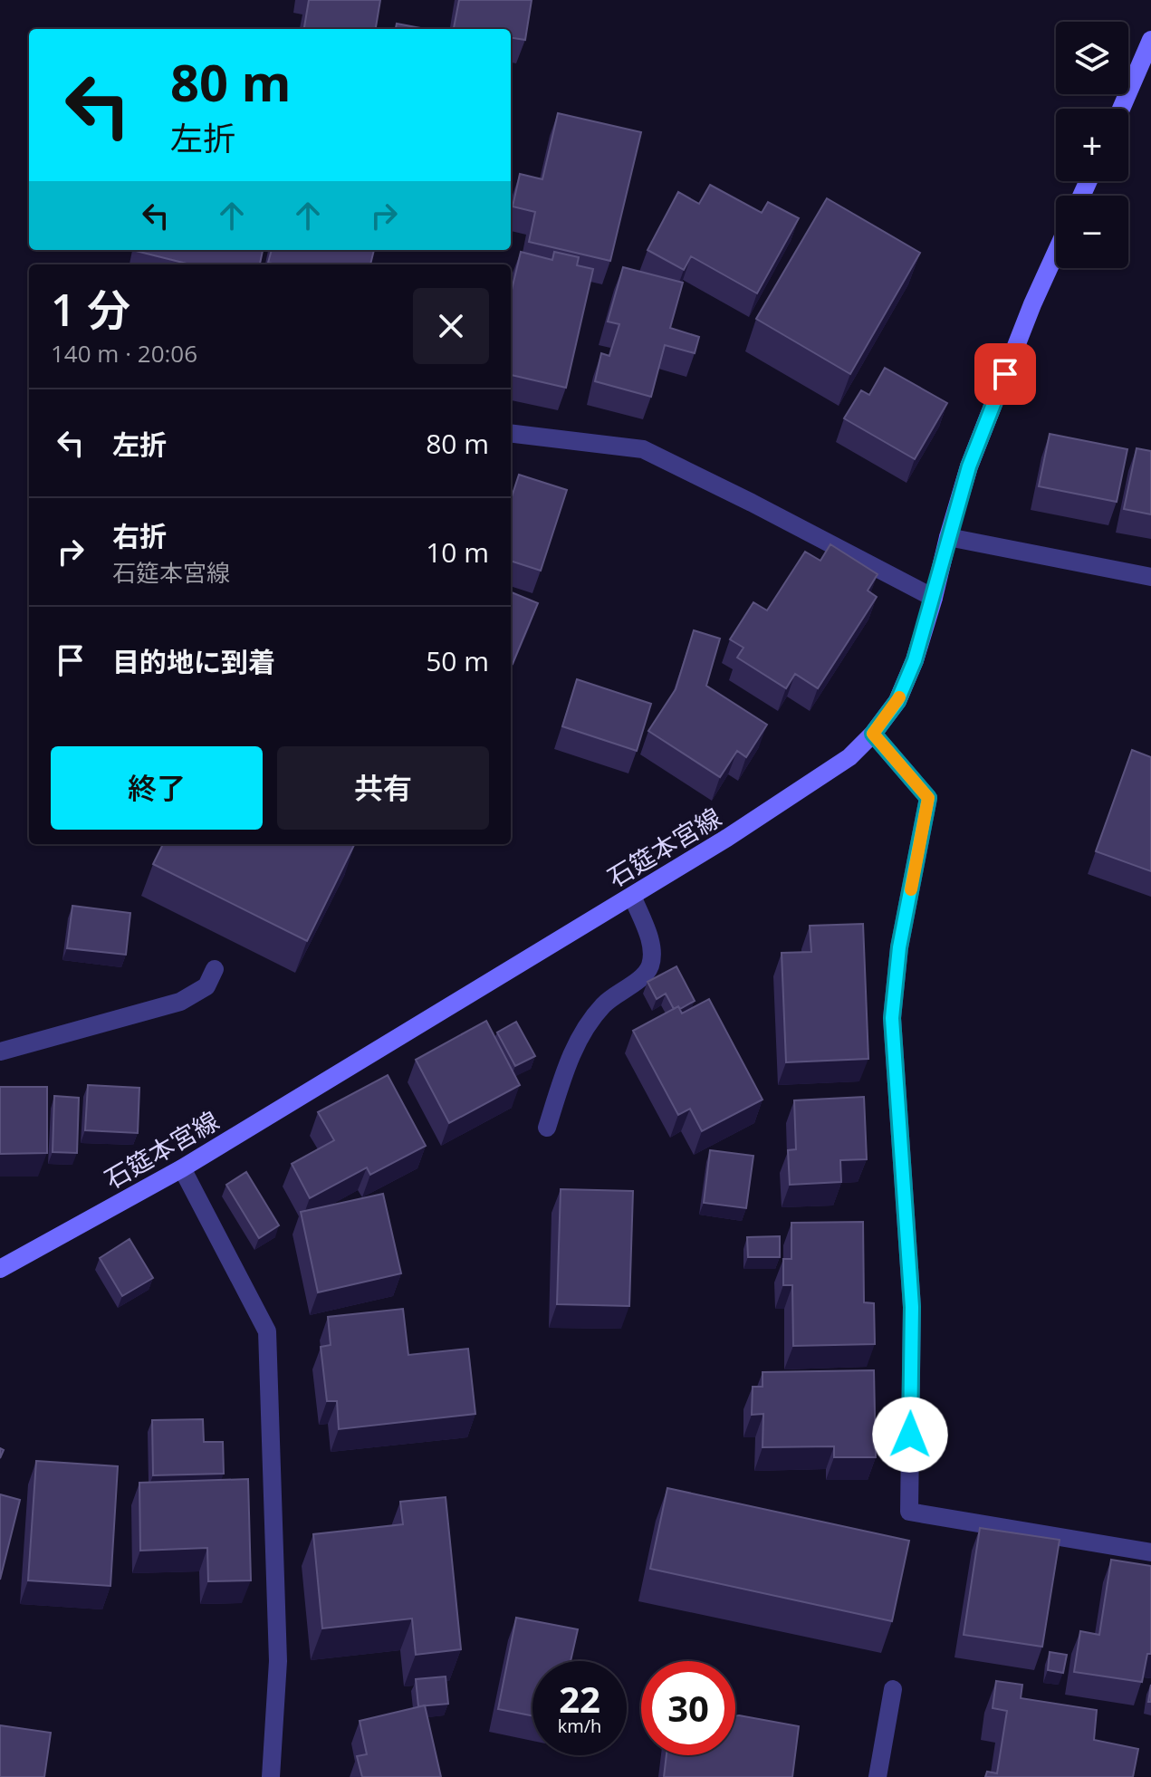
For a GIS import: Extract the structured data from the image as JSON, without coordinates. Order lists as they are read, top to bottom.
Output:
{
  "streets": {
    "main road": ["石筵本宮線"]
  },
  "page": {
    "map_buttons": ["+", "−"],
    "turn": ["80 m", "左折"],
    "heading": ["1 分", "140 m · 20:06"],
    "list": [
      {
        "name": "左折",
        "value": "80 m"
      },
      {
        "name": "右折",
        "note": "石筵本宮線",
        "value": "10 m"
      },
      {
        "name": "目的地に到着",
        "value": "50 m"
      }
    ],
    "buttons": ["終了", "共有"],
    "speed": "22 km/h",
    "limit": "30"
  }
}
